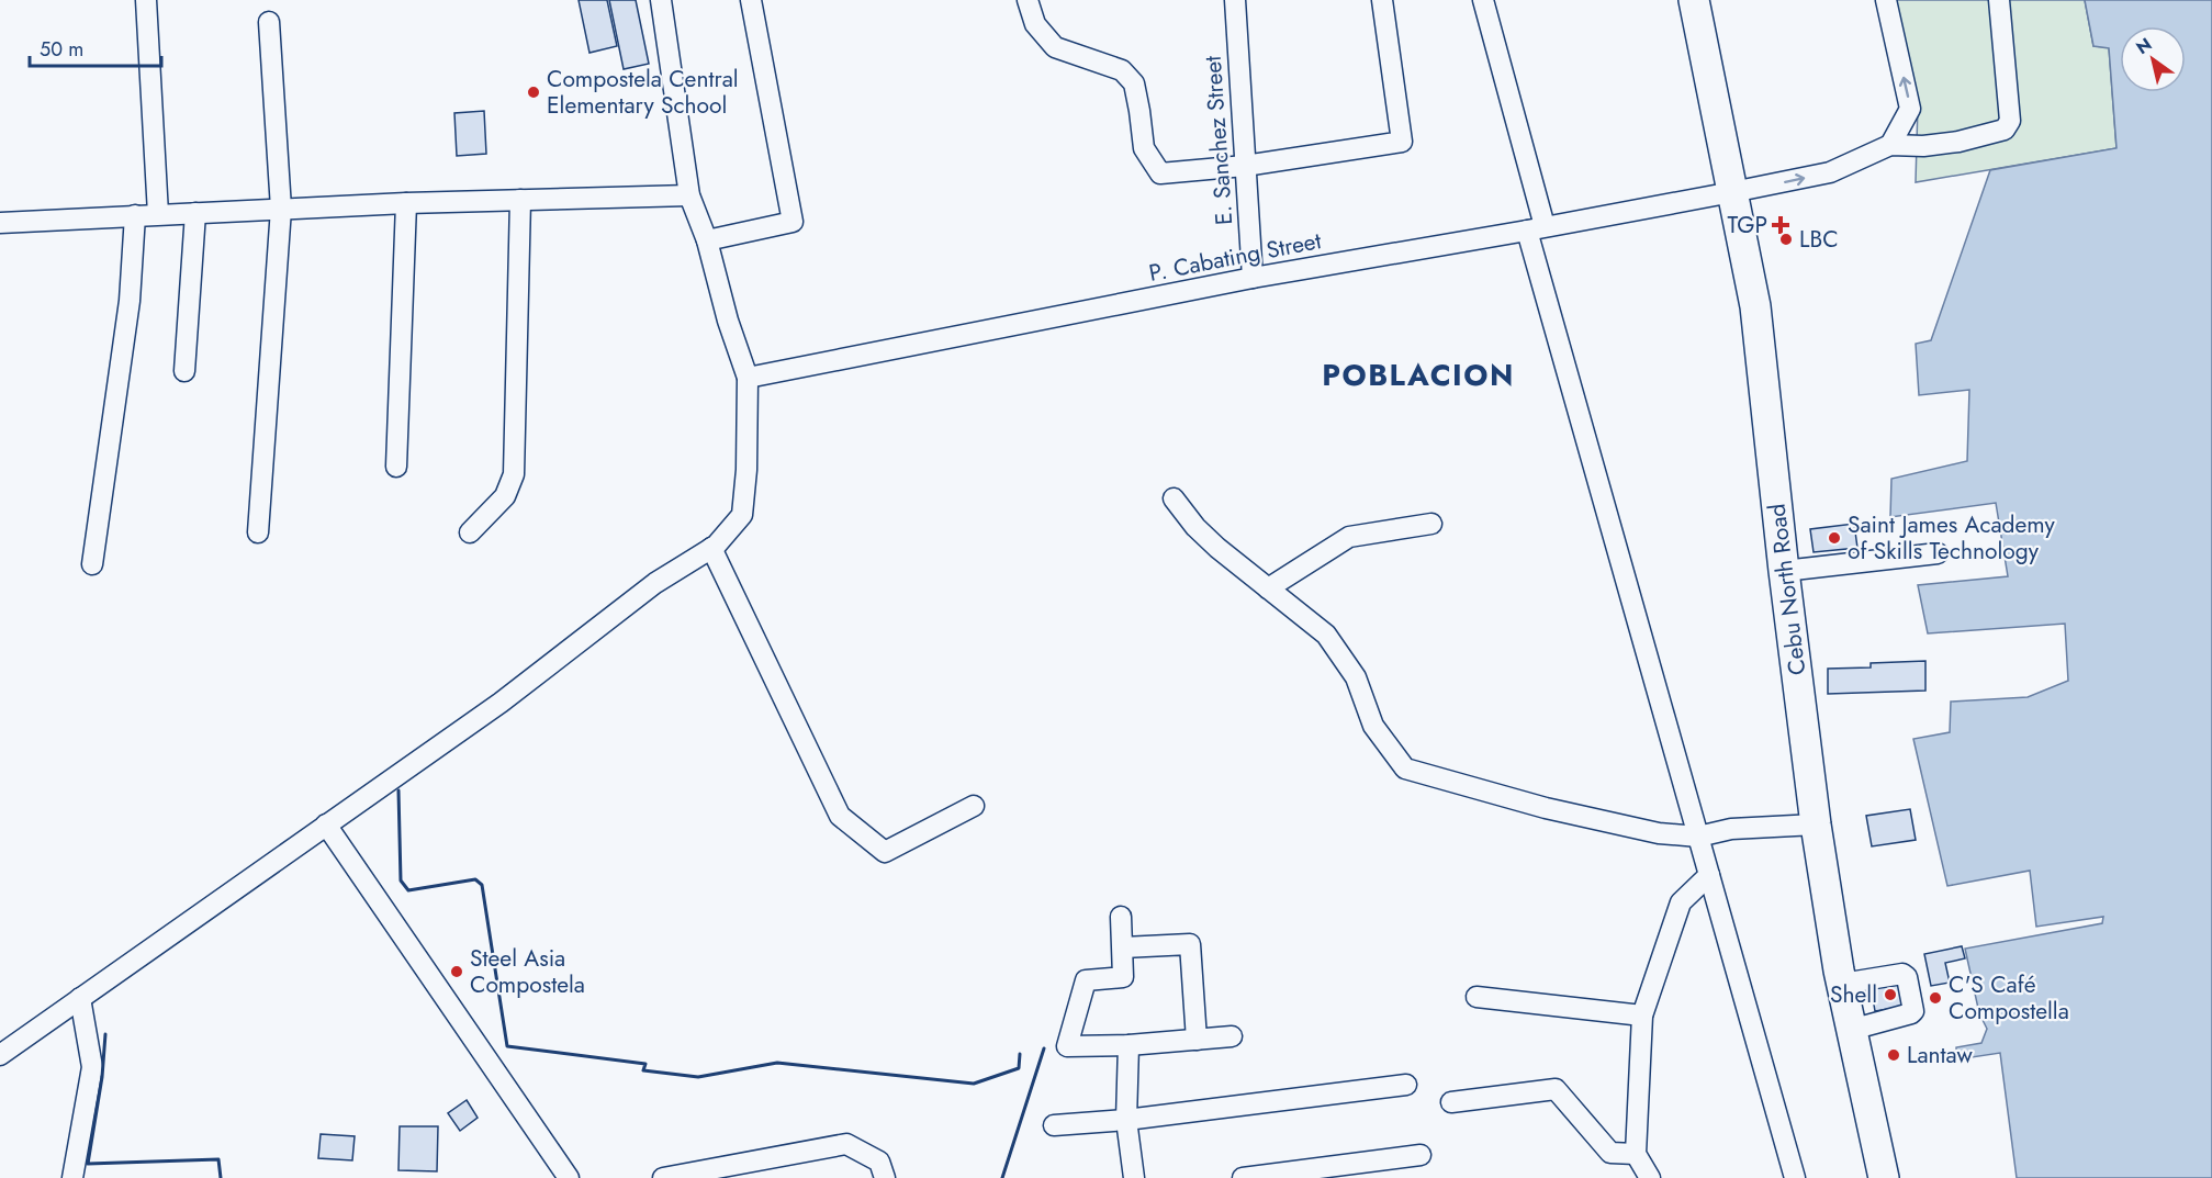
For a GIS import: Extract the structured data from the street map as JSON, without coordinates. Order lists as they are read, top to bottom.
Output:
{
  "streets": {
    "highway": ["Cebu North Road"],
    "street": ["E. Sanchez Street", "P. Cabating Street"]
  },
  "crossings": [
    ["E. Sanchez Street", "P. Cabating Street"],
    ["P. Cabating Street", "Cebu North Road"]
  ],
  "districts": ["POBLACION"],
  "places": {
    "other": [
      "Compostela Central Elementary School",
      "LBC",
      "Saint James Academy of Skills Technology",
      "Steel Asia Compostela",
      "Shell",
      "C'S Café Compostella",
      "Lantaw"
    ],
    "health": ["TGP"]
  },
  "scale_bar": "50 m",
  "north": "top left"
}
